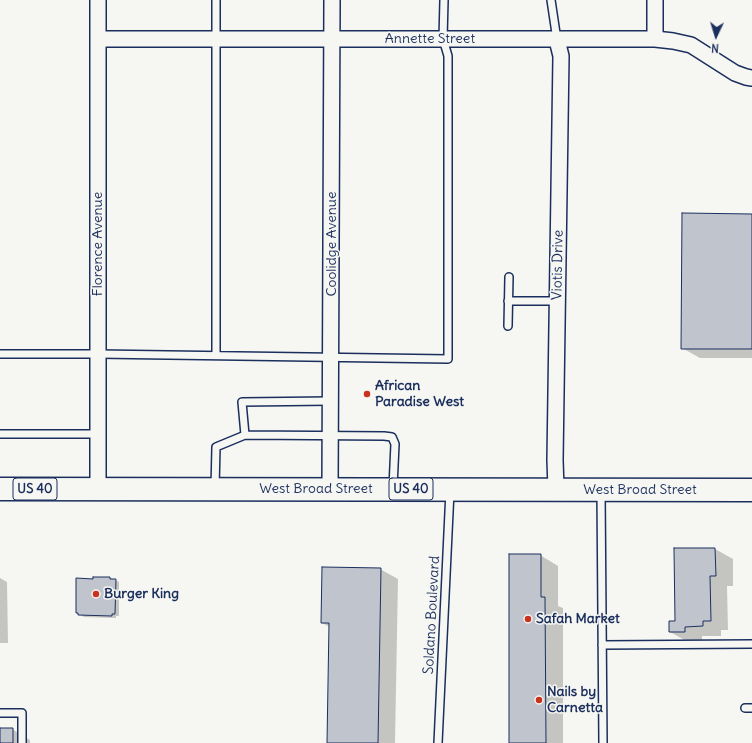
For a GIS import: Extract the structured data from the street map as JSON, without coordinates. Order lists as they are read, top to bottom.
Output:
{
  "streets": {
    "main road": ["US 40", "West Broad Street"],
    "street": [
      "Annette Street",
      "Florence Avenue",
      "Coolidge Avenue",
      "Viotis Drive"
    ],
    "lane": ["Soldano Boulevard"]
  },
  "crossings": [
    ["Annette Street", "Florence Avenue"],
    ["Annette Street", "Coolidge Avenue"],
    ["Annette Street", "Viotis Drive"],
    ["Florence Avenue", "West Broad Street"],
    ["Coolidge Avenue", "West Broad Street"],
    ["Viotis Drive", "West Broad Street"],
    ["West Broad Street", "Soldano Boulevard"]
  ],
  "places": [
    "African Paradise West",
    "Burger King",
    "Safah Market",
    "Nails by Carnetta"
  ],
  "north": "bottom"
}
